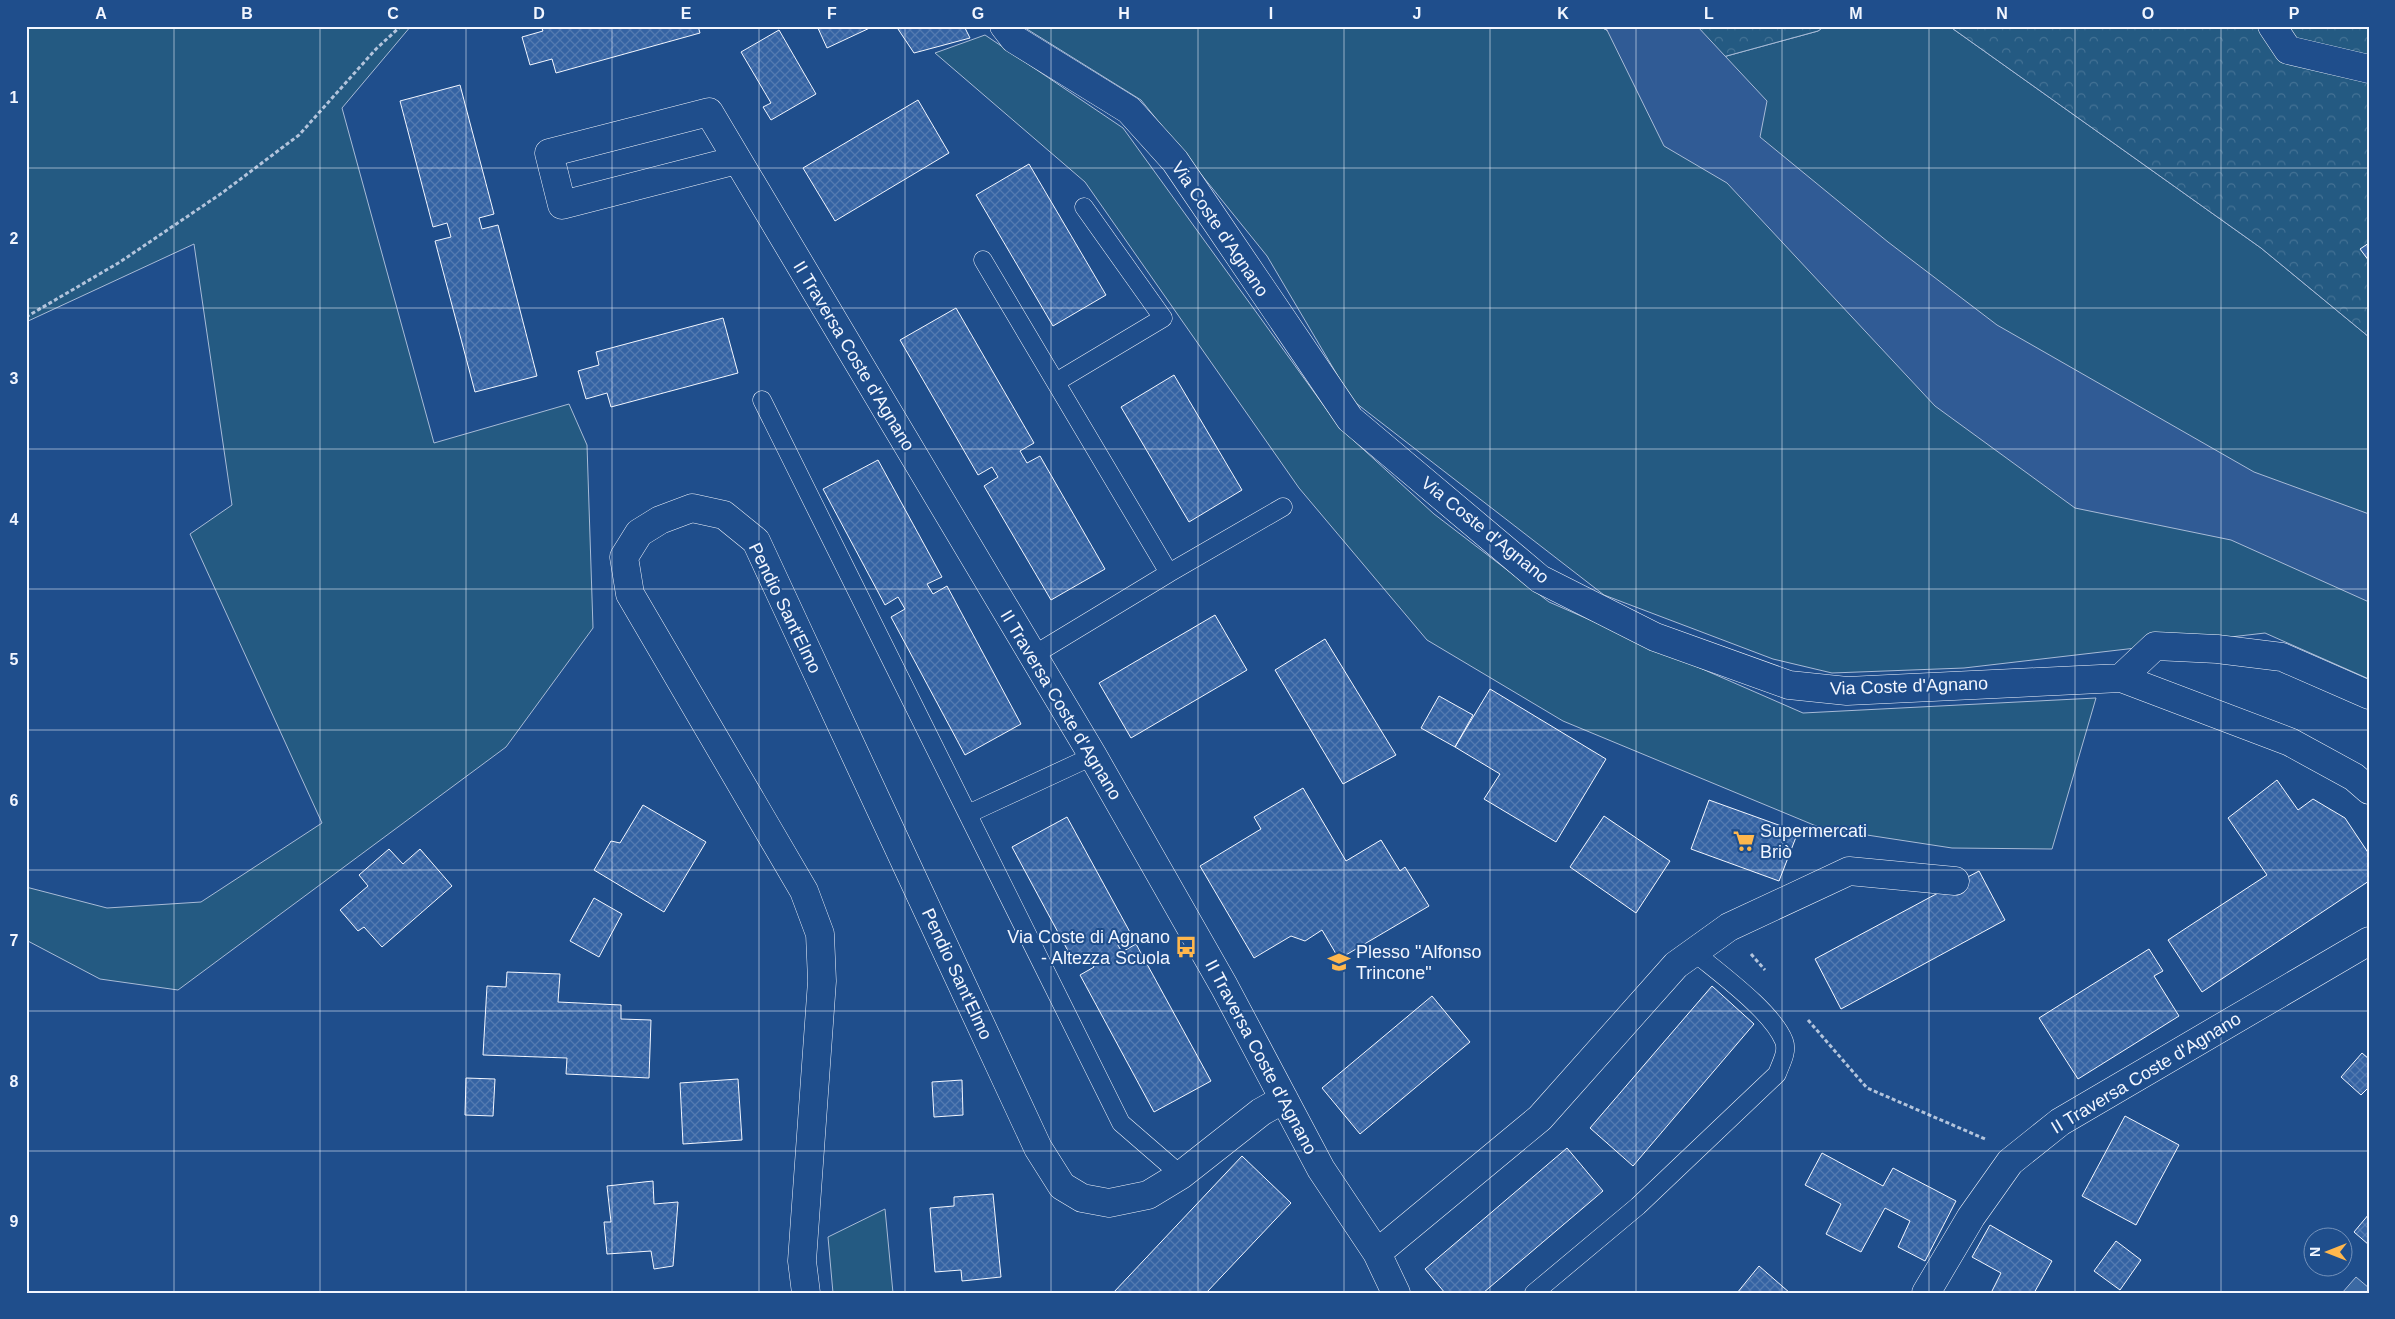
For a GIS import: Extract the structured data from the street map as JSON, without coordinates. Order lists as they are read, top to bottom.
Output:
{
  "streets": {
    "street": ["Via Coste d'Agnano", "II Traversa Coste d'Agnano", "Pendio Sant'Elmo"]
  },
  "crossings": [
    ["II Traversa Coste d'Agnano", "Pendio Sant'Elmo"]
  ],
  "places": {
    "supermarket": ["Supermercati Briò"],
    "bus stop": ["Via Coste di Agnano - Altezza Scuola"],
    "school or university": ["Plesso \"Alfonso Trincone\""]
  },
  "north": "left",
  "grid": {
    "columns": [
      "A",
      "B",
      "C",
      "D",
      "E",
      "F",
      "G",
      "H",
      "I",
      "J",
      "K",
      "L",
      "M",
      "N",
      "O",
      "P"
    ],
    "rows": [
      "1",
      "2",
      "3",
      "4",
      "5",
      "6",
      "7",
      "8",
      "9"
    ]
  }
}
